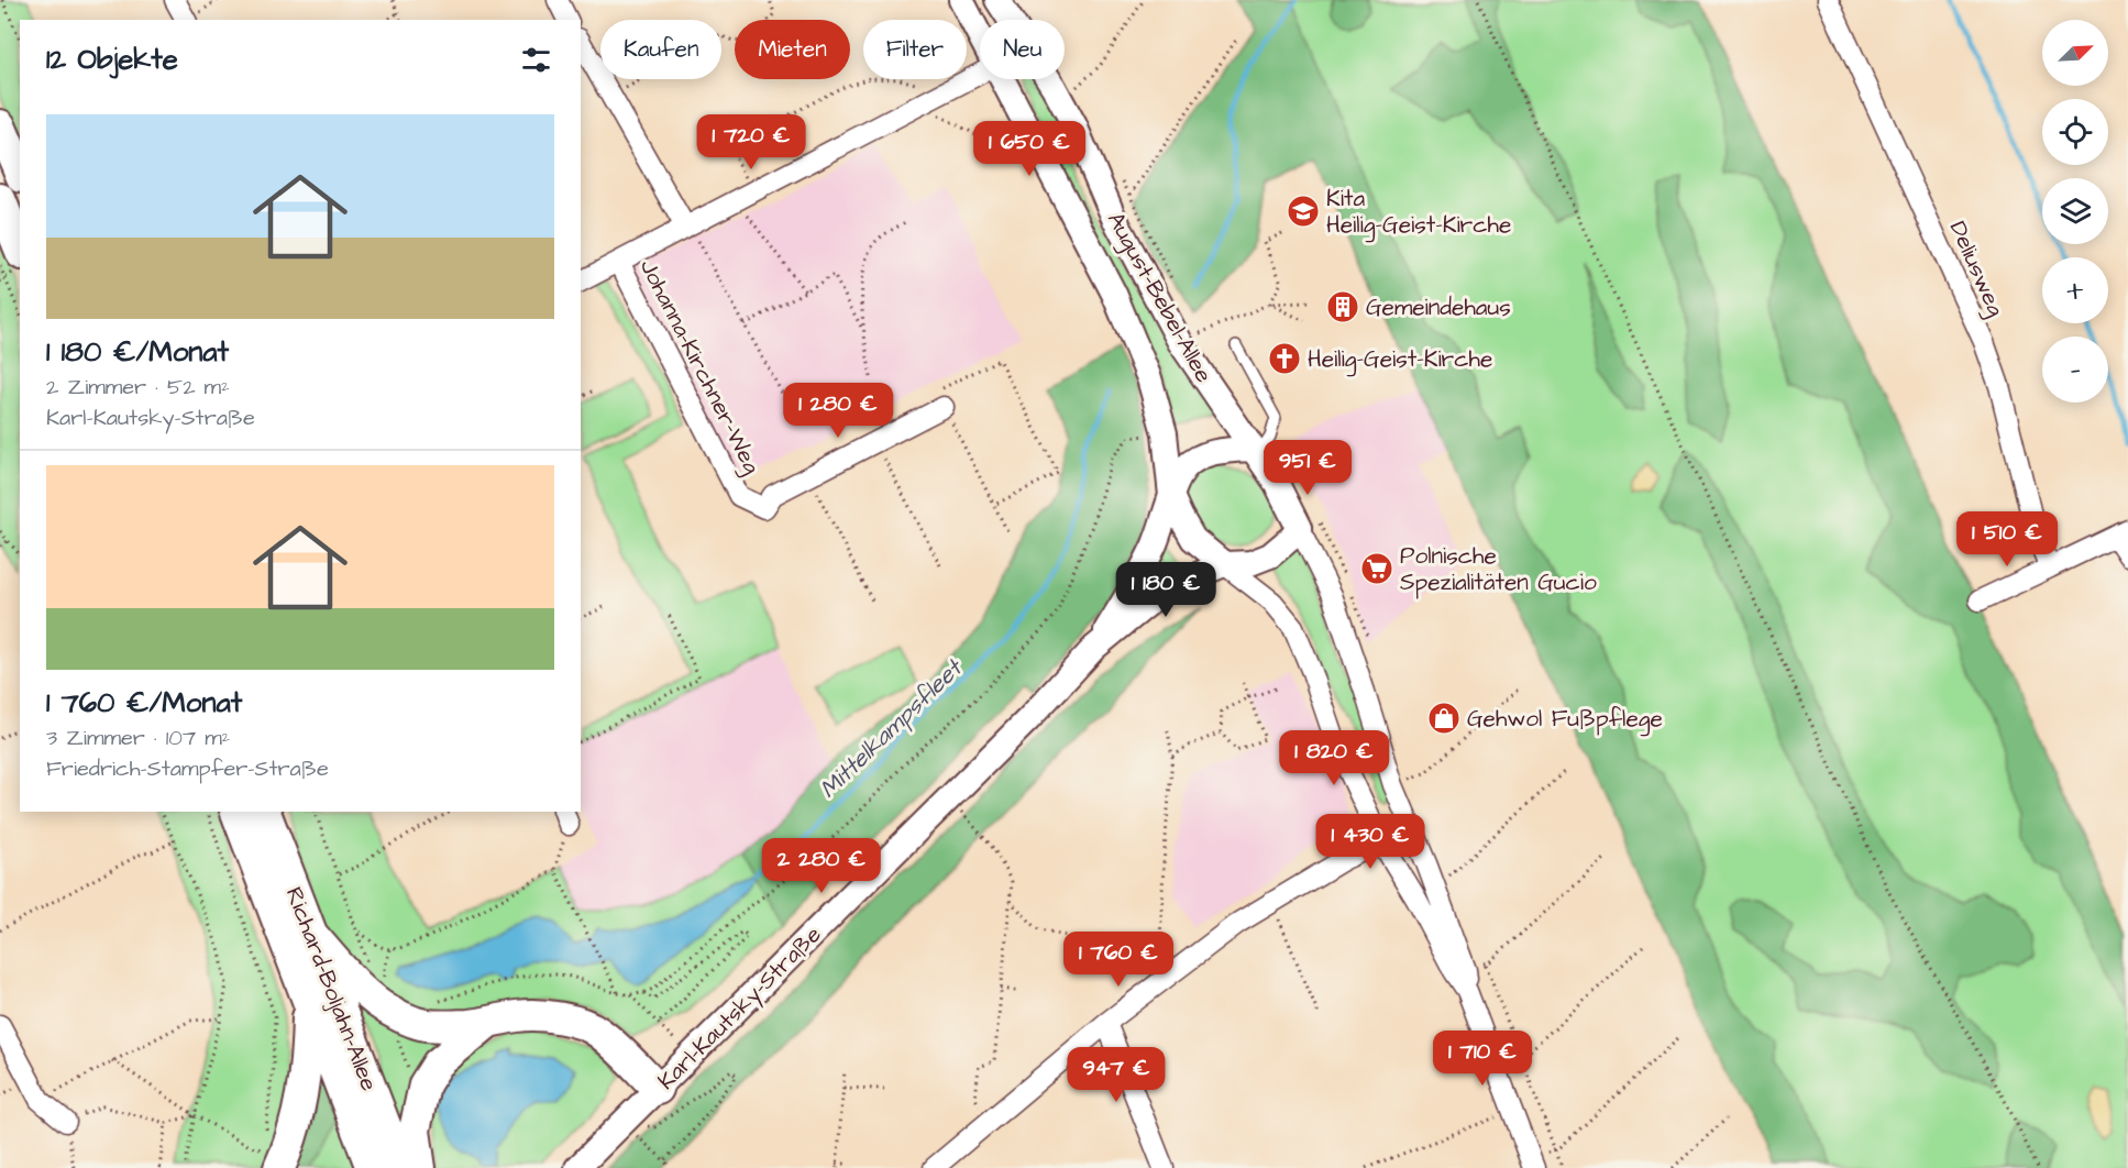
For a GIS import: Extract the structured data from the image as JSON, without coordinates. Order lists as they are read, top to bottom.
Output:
{
  "streets": {
    "main road": ["Richard-Boljahn-Allee"],
    "street": [
      "Deliusweg",
      "August-Bebel-Allee",
      "Johanna-Kirchner-Weg",
      "Karl-Kautsky-Straße"
    ]
  },
  "crossings": [
    ["August-Bebel-Allee", "Karl-Kautsky-Straße"]
  ],
  "water": ["Mittelkampsfleet"],
  "places": {
    "school or university": ["Kita Heilig-Geist-Kirche"],
    "building": ["Gemeindehaus"],
    "church": ["Heilig-Geist-Kirche"],
    "supermarket": ["Polnische Spezialitäten Gucio"],
    "shop": ["Gehwol Fußpflege"]
  },
  "north": "top right",
  "page": {
    "map_buttons": ["+", "−"],
    "chip": [
      "Kaufen",
      "Mieten",
      "Filter",
      "Neu"
    ],
    "heading": "12 Objekte",
    "list": [
      {
        "name": "1 180 €/Monat",
        "note": "2 Zimmer · 52 m² · Karl-Kautsky-Straße"
      },
      {
        "name": "1 760 €/Monat",
        "note": "3 Zimmer · 107 m² · Friedrich-Stampfer-Straße"
      }
    ],
    "price": [
      "1 720 €",
      "1 650 €",
      "1 280 €",
      "951 €",
      "1 510 €",
      "1 180 €",
      "1 820 €",
      "1 430 €",
      "2 280 €",
      "1 760 €",
      "1 710 €",
      "947 €"
    ]
  }
}
